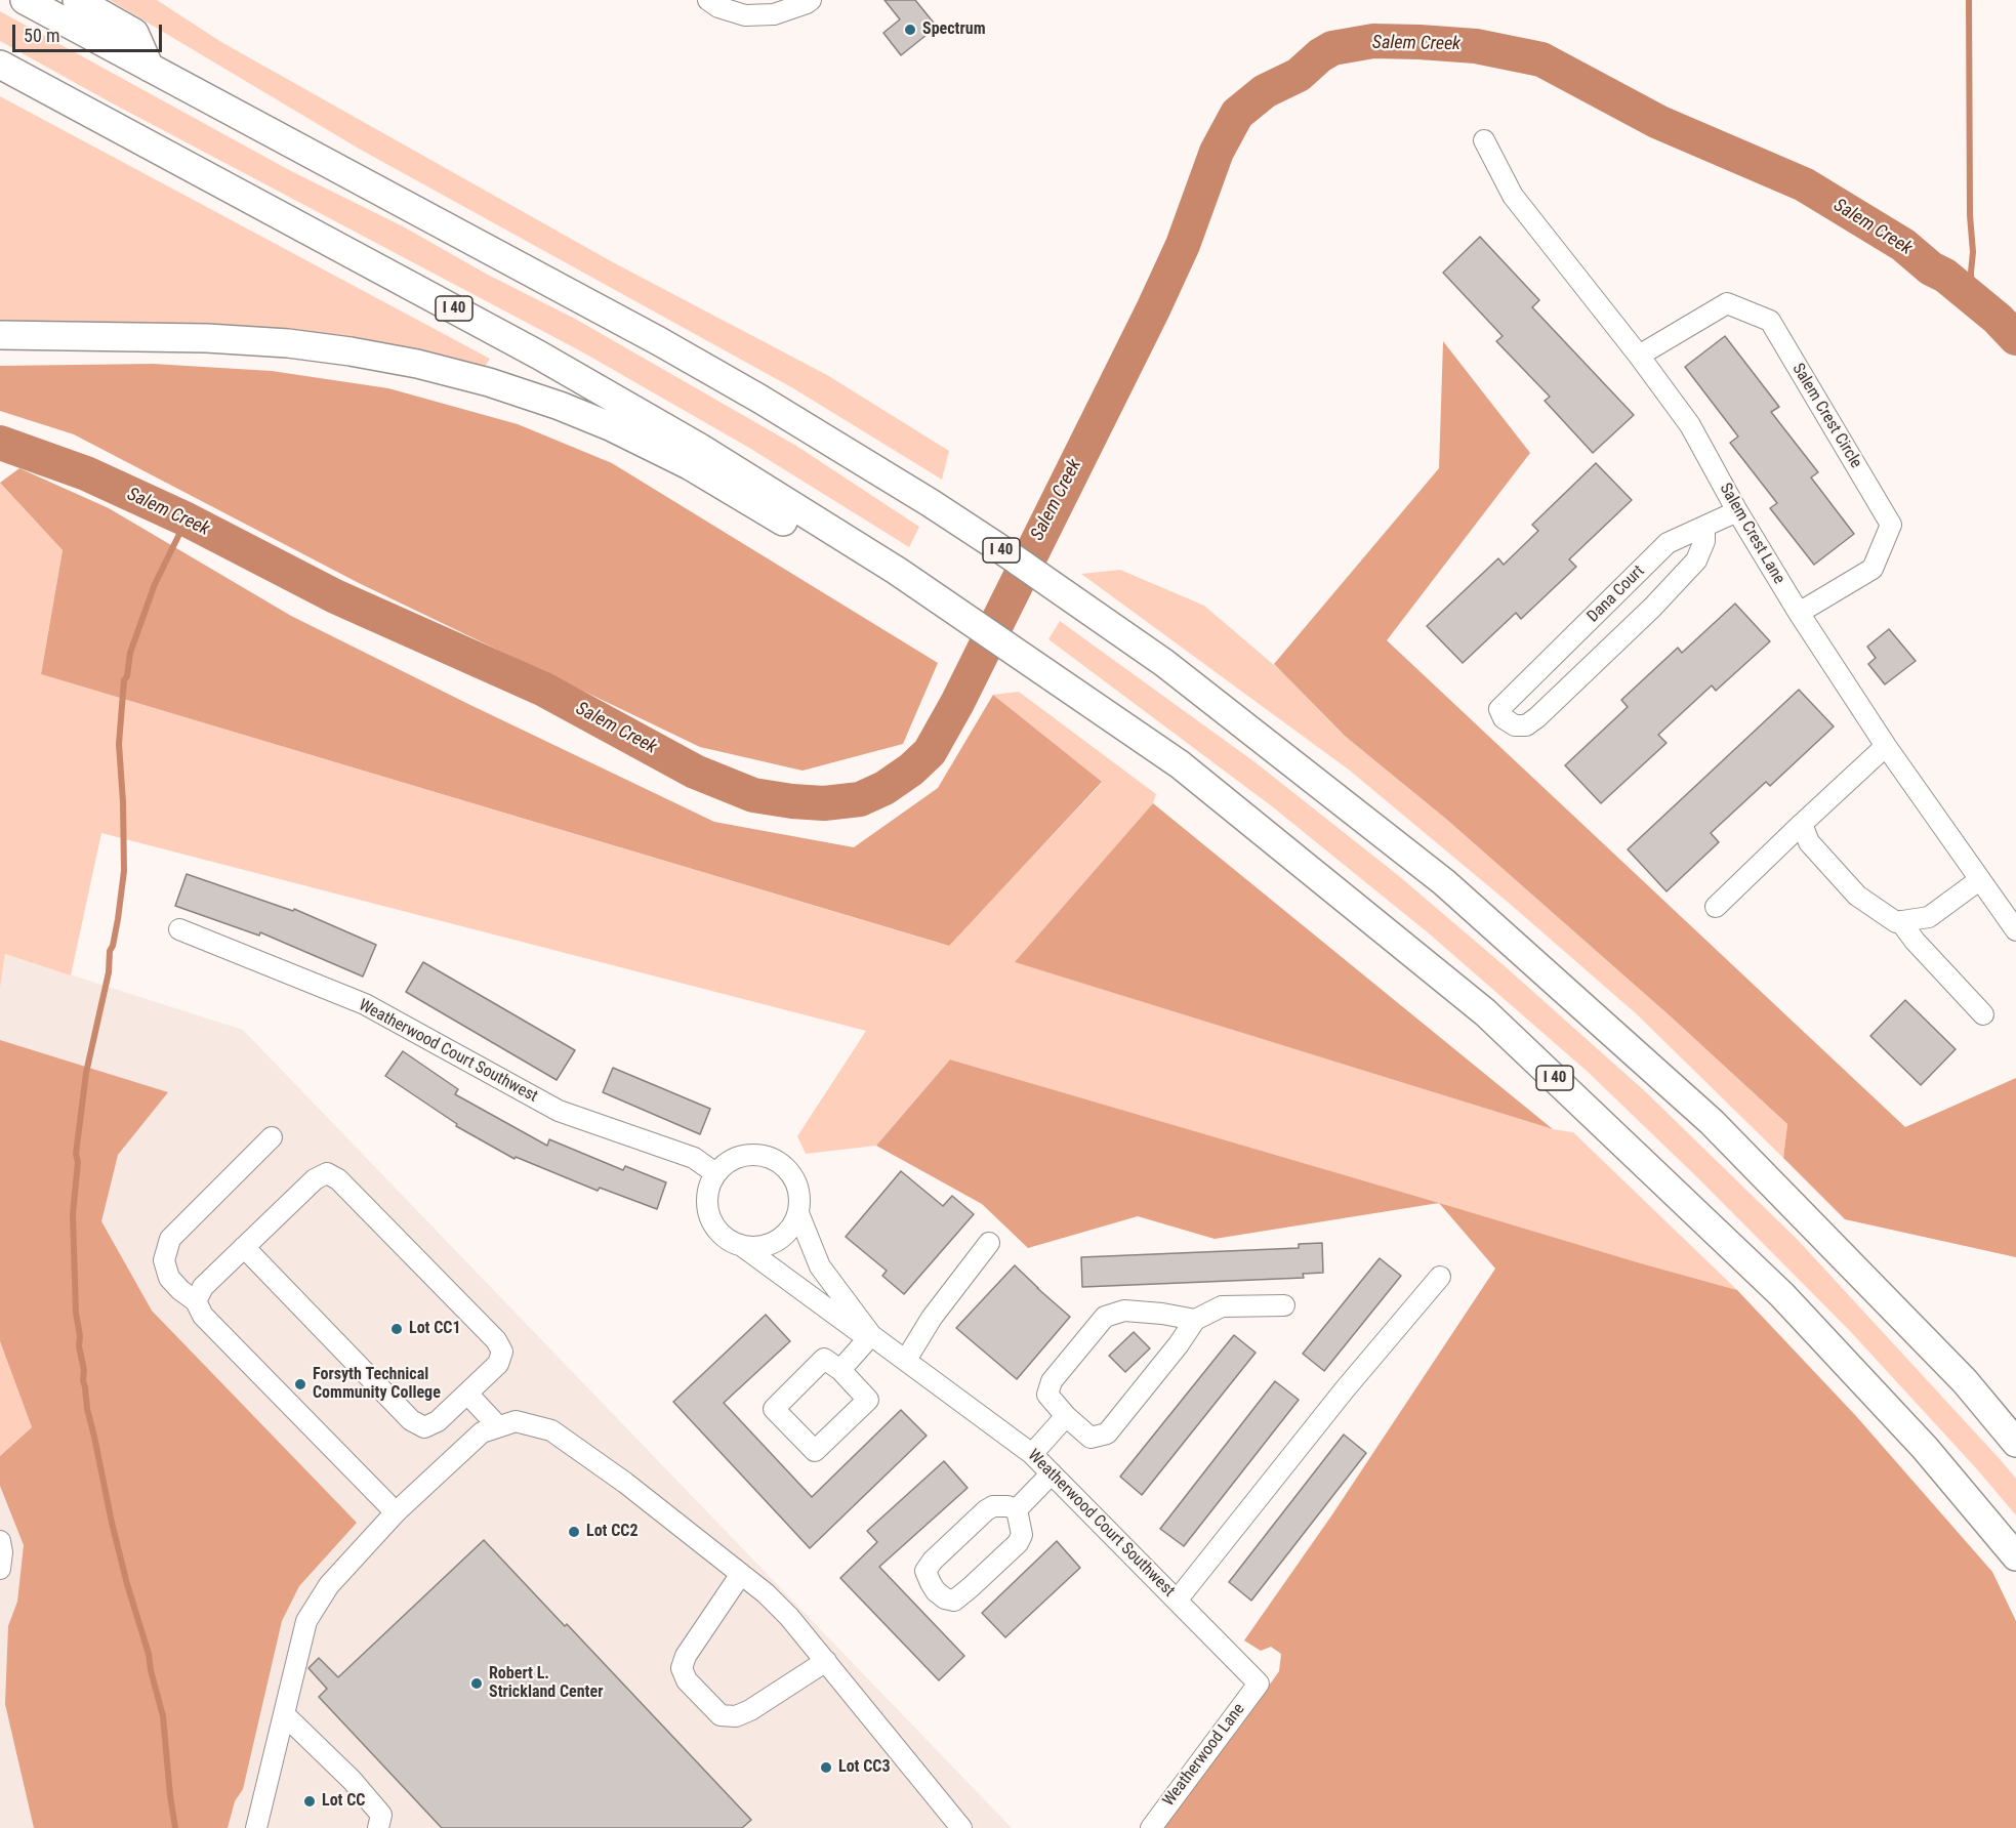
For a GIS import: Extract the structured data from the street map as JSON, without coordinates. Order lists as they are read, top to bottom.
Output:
{
  "streets": {
    "highway": ["I 40"],
    "street": [
      "Salem Crest Circle",
      "Salem Crest Lane",
      "Dana Court",
      "Weatherwood Court Southwest",
      "Weatherwood Lane"
    ]
  },
  "crossings": [
    ["Salem Crest Circle", "Salem Crest Lane"],
    ["Salem Crest Lane", "Dana Court"],
    ["Weatherwood Court Southwest", "Weatherwood Lane"]
  ],
  "water": ["Salem Creek"],
  "places": [
    "Spectrum",
    "Lot CC1",
    "Forsyth Technical Community College",
    "Lot CC2",
    "Robert L. Strickland Center",
    "Lot CC3",
    "Lot CC"
  ],
  "scale_bar": "50 m"
}
